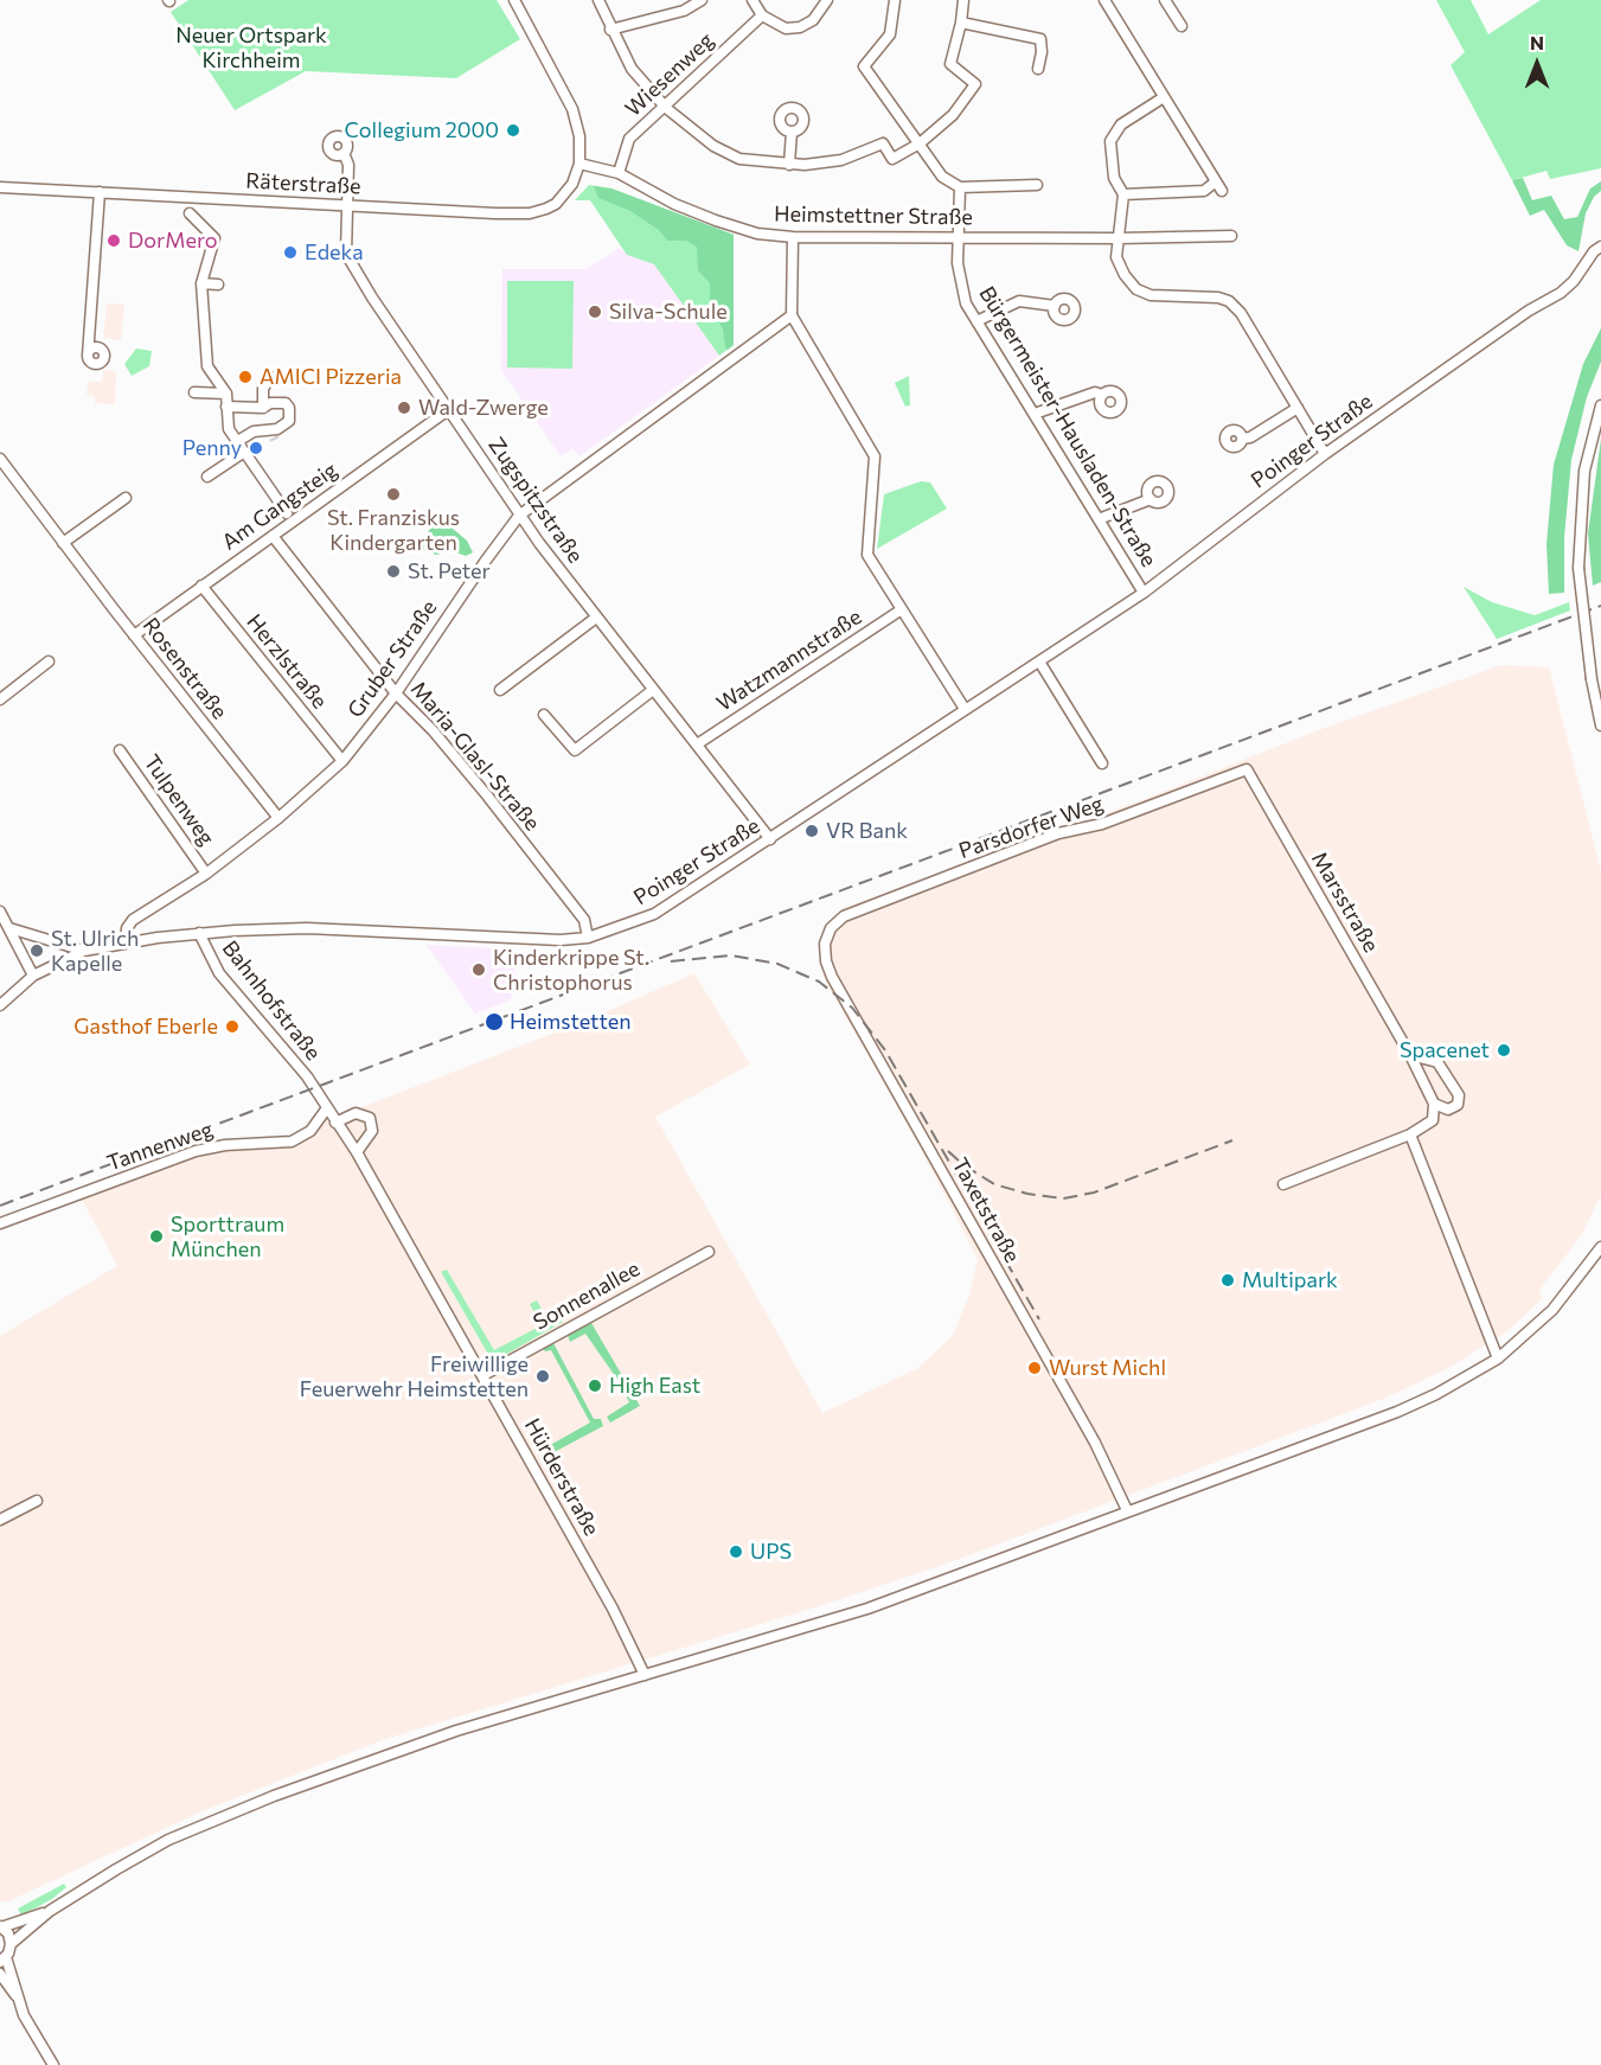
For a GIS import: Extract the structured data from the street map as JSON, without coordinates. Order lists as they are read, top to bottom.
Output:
{
  "streets": {
    "street": [
      "Wiesenweg",
      "Räterstraße",
      "Heimstettner Straße",
      "Bürgermeister-Hausladen-Straße",
      "Poinger Straße",
      "Zugspitzstraße",
      "Am Gangsteig",
      "Gruber Straße",
      "Watzmannstraße",
      "Herzlstraße",
      "Rosenstraße",
      "Maria-Glasl-Straße",
      "Tulpenweg",
      "Parsdorfer Weg",
      "Marsstraße",
      "Bahnhofstraße",
      "Tannenweg",
      "Taxetstraße",
      "Sonnenallee",
      "Hürderstraße"
    ]
  },
  "crossings": [
    ["Wiesenweg", "Heimstettner Straße"],
    ["Räterstraße", "Heimstettner Straße"],
    ["Räterstraße", "Zugspitzstraße"],
    ["Heimstettner Straße", "Bürgermeister-Hausladen-Straße"],
    ["Bürgermeister-Hausladen-Straße", "Poinger Straße"],
    ["Poinger Straße", "Zugspitzstraße"],
    ["Poinger Straße", "Maria-Glasl-Straße"],
    ["Poinger Straße", "Bahnhofstraße"],
    ["Zugspitzstraße", "Am Gangsteig"],
    ["Zugspitzstraße", "Gruber Straße"],
    ["Zugspitzstraße", "Watzmannstraße"],
    ["Am Gangsteig", "Herzlstraße"],
    ["Am Gangsteig", "Rosenstraße"],
    ["Am Gangsteig", "Maria-Glasl-Straße"],
    ["Gruber Straße", "Herzlstraße"],
    ["Gruber Straße", "Rosenstraße"],
    ["Gruber Straße", "Maria-Glasl-Straße"],
    ["Gruber Straße", "Tulpenweg"],
    ["Gruber Straße", "Bahnhofstraße"],
    ["Parsdorfer Weg", "Marsstraße"],
    ["Parsdorfer Weg", "Taxetstraße"],
    ["Bahnhofstraße", "Tannenweg"],
    ["Bahnhofstraße", "Hürderstraße"],
    ["Tannenweg", "Hürderstraße"],
    ["Sonnenallee", "Hürderstraße"]
  ],
  "parks": ["Neuer Ortspark Kirchheim"],
  "places": [
    "Collegium 2000",
    "DorMero",
    "Edeka",
    "Silva-Schule",
    "AMICI Pizzeria",
    "Wald-Zwerge",
    "Penny",
    "St. Franziskus Kindergarten",
    "St. Peter",
    "VR Bank",
    "St. Ulrich Kapelle",
    "Kinderkrippe St. Christophorus",
    "Heimstetten",
    "Gasthof Eberle",
    "Spacenet",
    "Sporttraum München",
    "Multipark",
    "Wurst Michl",
    "Freiwillige Feuerwehr Heimstetten",
    "High East",
    "UPS"
  ],
  "north": "top"
}
